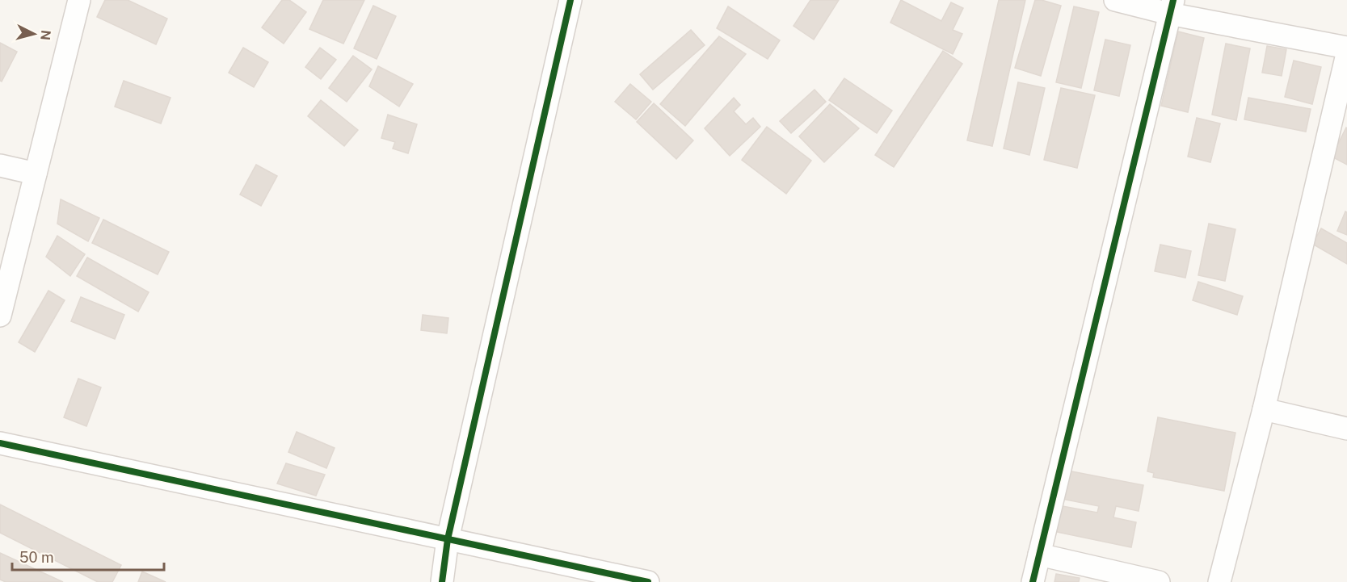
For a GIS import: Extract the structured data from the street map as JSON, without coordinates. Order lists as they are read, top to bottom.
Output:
{
  "scale_bar": "50 m",
  "north": "right"
}
